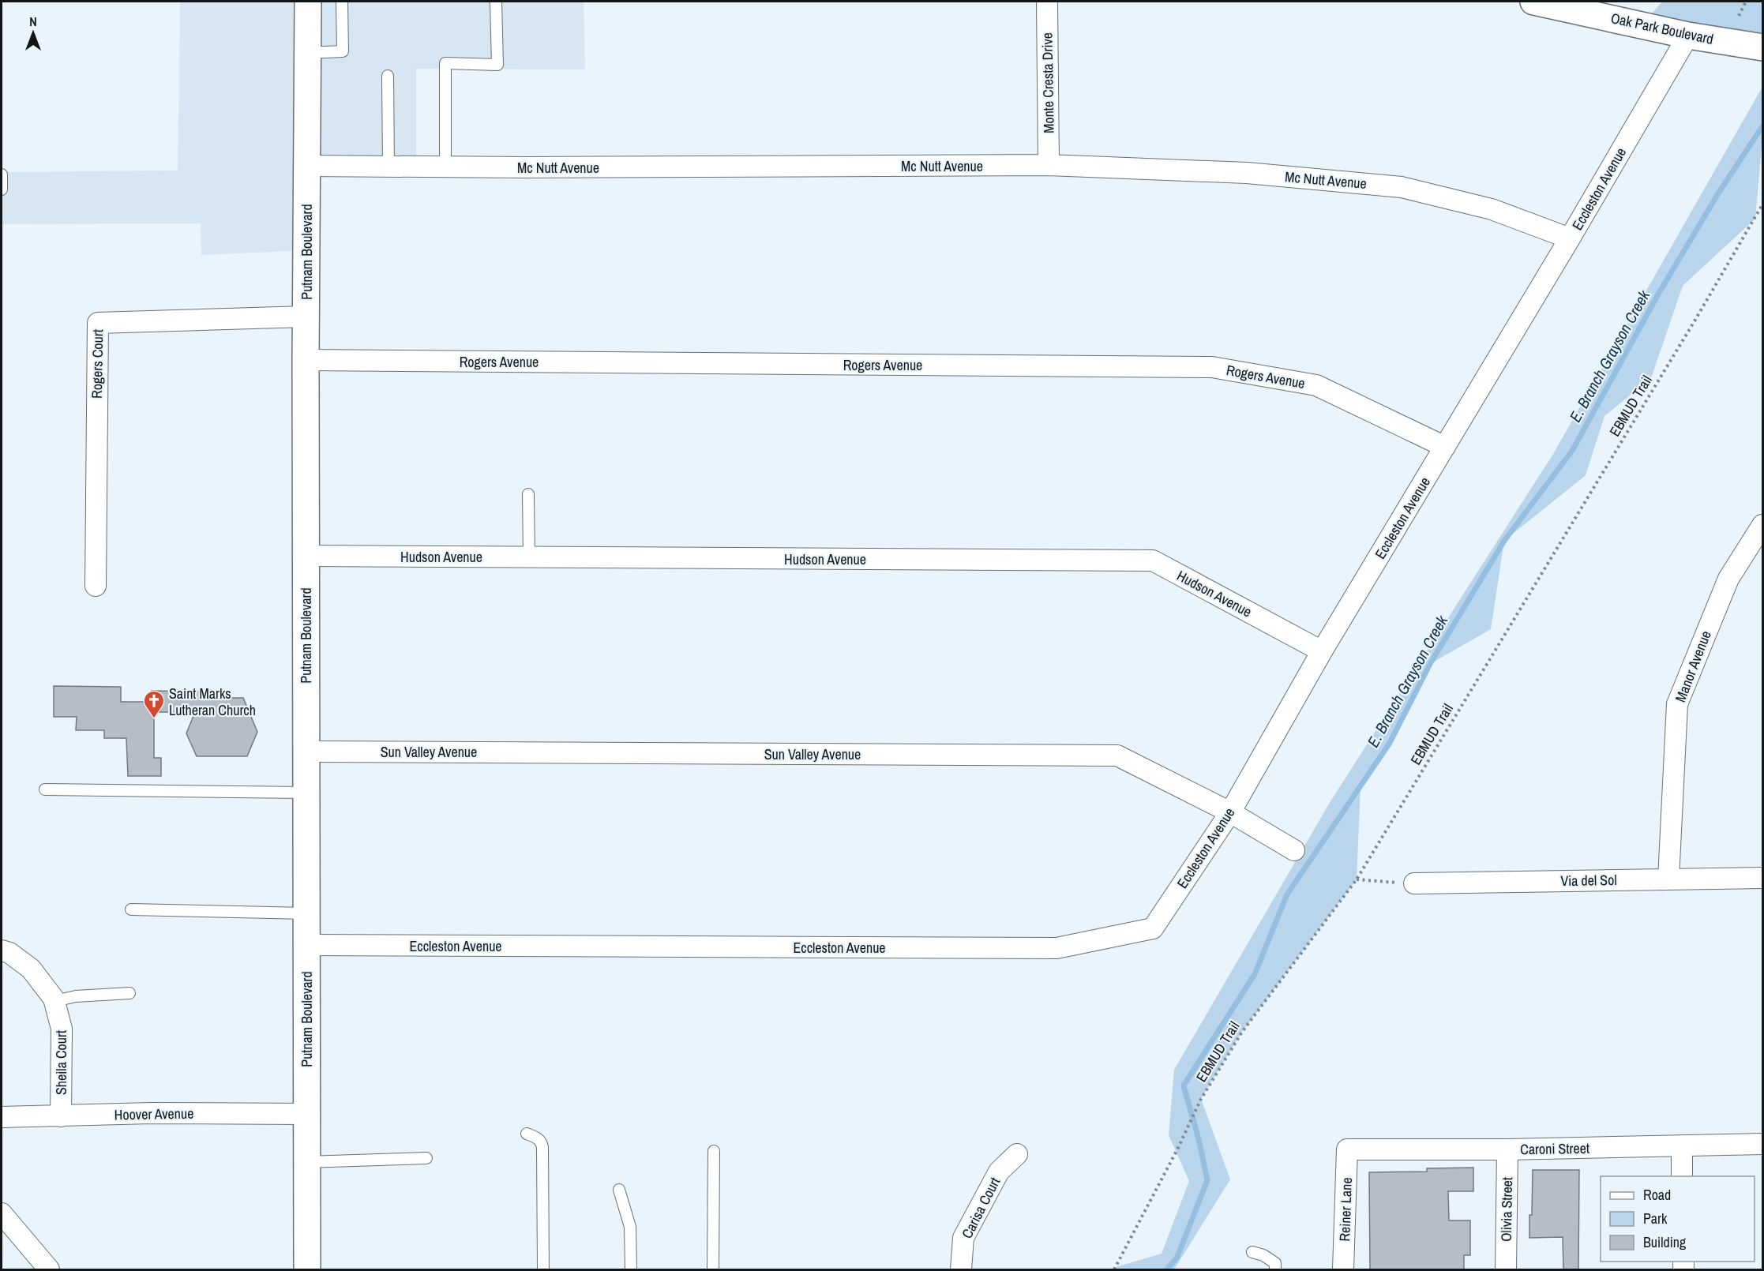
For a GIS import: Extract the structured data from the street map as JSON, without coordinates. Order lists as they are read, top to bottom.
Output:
{
  "streets": {
    "street": [
      "Oak Park Boulevard",
      "Monte Cresta Drive",
      "Mc Nutt Avenue",
      "Eccleston Avenue",
      "Putnam Boulevard",
      "Rogers Avenue",
      "Rogers Court",
      "Hudson Avenue",
      "Manor Avenue",
      "Sun Valley Avenue",
      "Via del Sol",
      "Sheila Court",
      "Hoover Avenue",
      "Caroni Street",
      "Carisa Court",
      "Reiner Lane",
      "Olivia Street"
    ],
    "path": ["EBMUD Trail"]
  },
  "crossings": [
    ["Oak Park Boulevard", "Eccleston Avenue"],
    ["Monte Cresta Drive", "Mc Nutt Avenue"],
    ["Mc Nutt Avenue", "Eccleston Avenue"],
    ["Mc Nutt Avenue", "Putnam Boulevard"],
    ["Eccleston Avenue", "Putnam Boulevard"],
    ["Eccleston Avenue", "Rogers Avenue"],
    ["Eccleston Avenue", "Hudson Avenue"],
    ["Eccleston Avenue", "Sun Valley Avenue"],
    ["Putnam Boulevard", "Rogers Avenue"],
    ["Putnam Boulevard", "Rogers Court"],
    ["Putnam Boulevard", "Hudson Avenue"],
    ["Putnam Boulevard", "Sun Valley Avenue"],
    ["Putnam Boulevard", "Hoover Avenue"],
    ["Manor Avenue", "Via del Sol"],
    ["Sheila Court", "Hoover Avenue"],
    ["Caroni Street", "Reiner Lane"],
    ["Caroni Street", "Olivia Street"]
  ],
  "water": ["E. Branch Grayson Creek"],
  "places": {
    "church": ["Saint Marks Lutheran Church"]
  },
  "legend": ["Road", "Park", "Building"],
  "north": "top"
}
